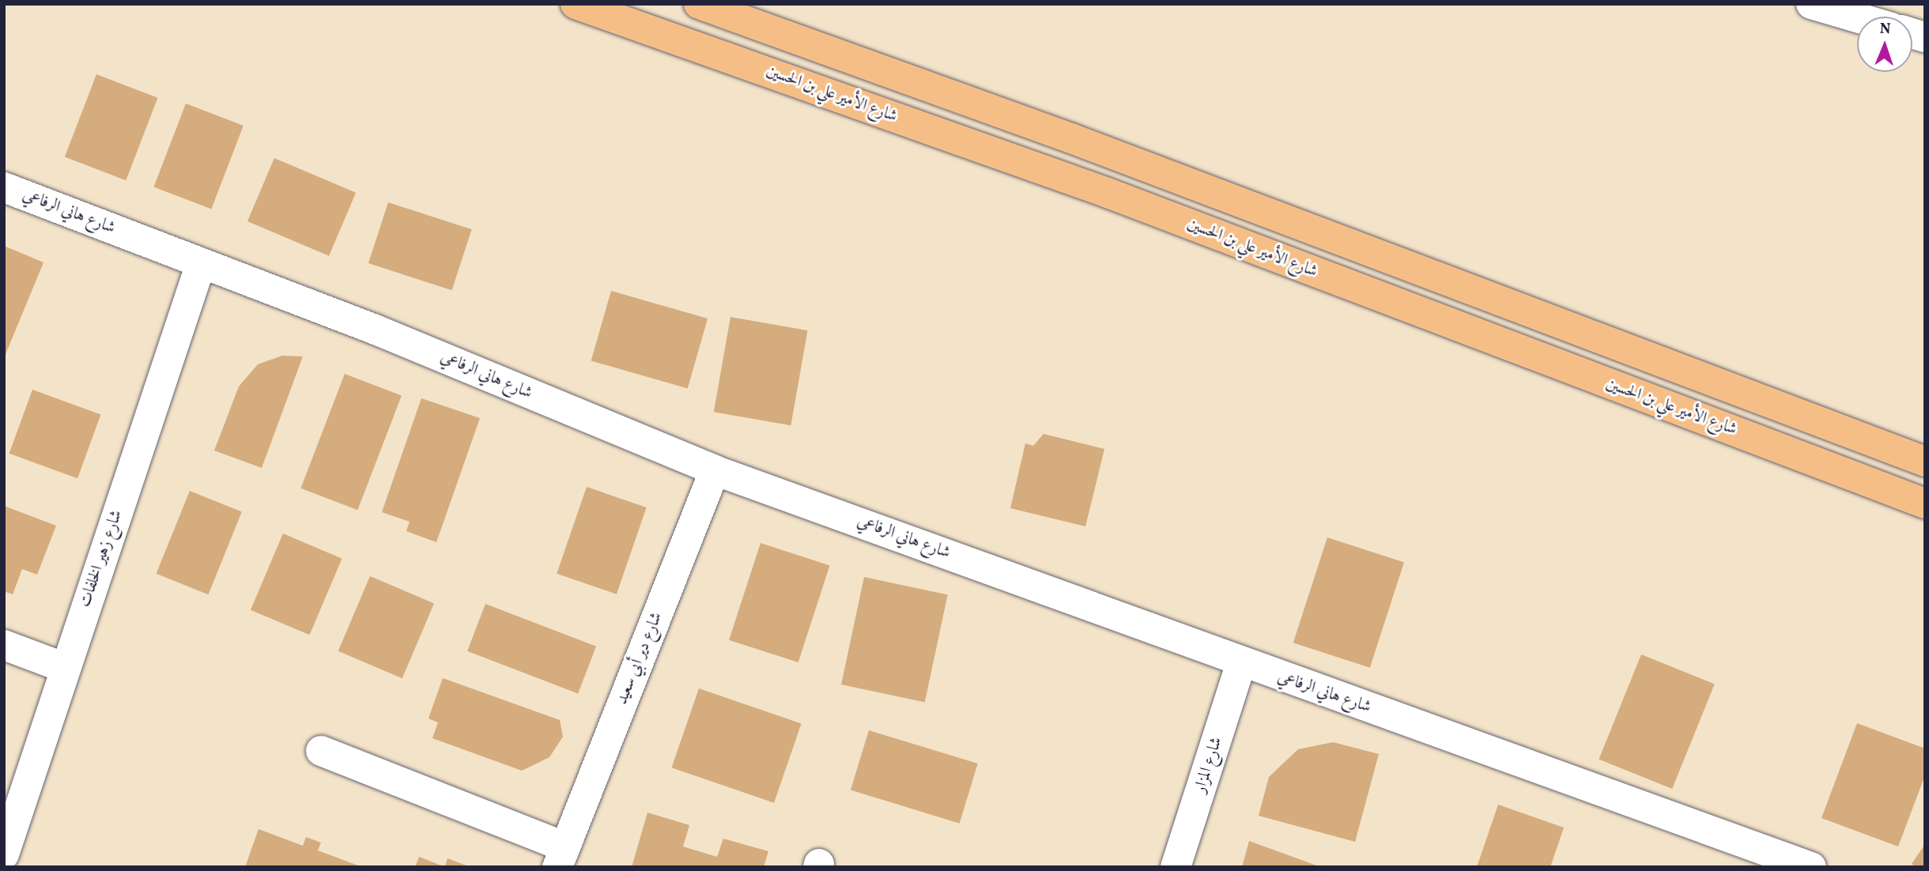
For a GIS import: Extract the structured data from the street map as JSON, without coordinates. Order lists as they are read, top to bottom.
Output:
{
  "streets": {
    "main road": ["شارع الأمير علي بن الحسين"],
    "street": [
      "شارع هاني الرفاعي",
      "شارع زهير الخلفات",
      "شارع دير أبي سعيد",
      "شارع المزار"
    ]
  },
  "crossings": [
    ["شارع هاني الرفاعي", "شارع زهير الخلفات"],
    ["شارع هاني الرفاعي", "شارع دير أبي سعيد"],
    ["شارع هاني الرفاعي", "شارع المزار"]
  ],
  "north": "top"
}
